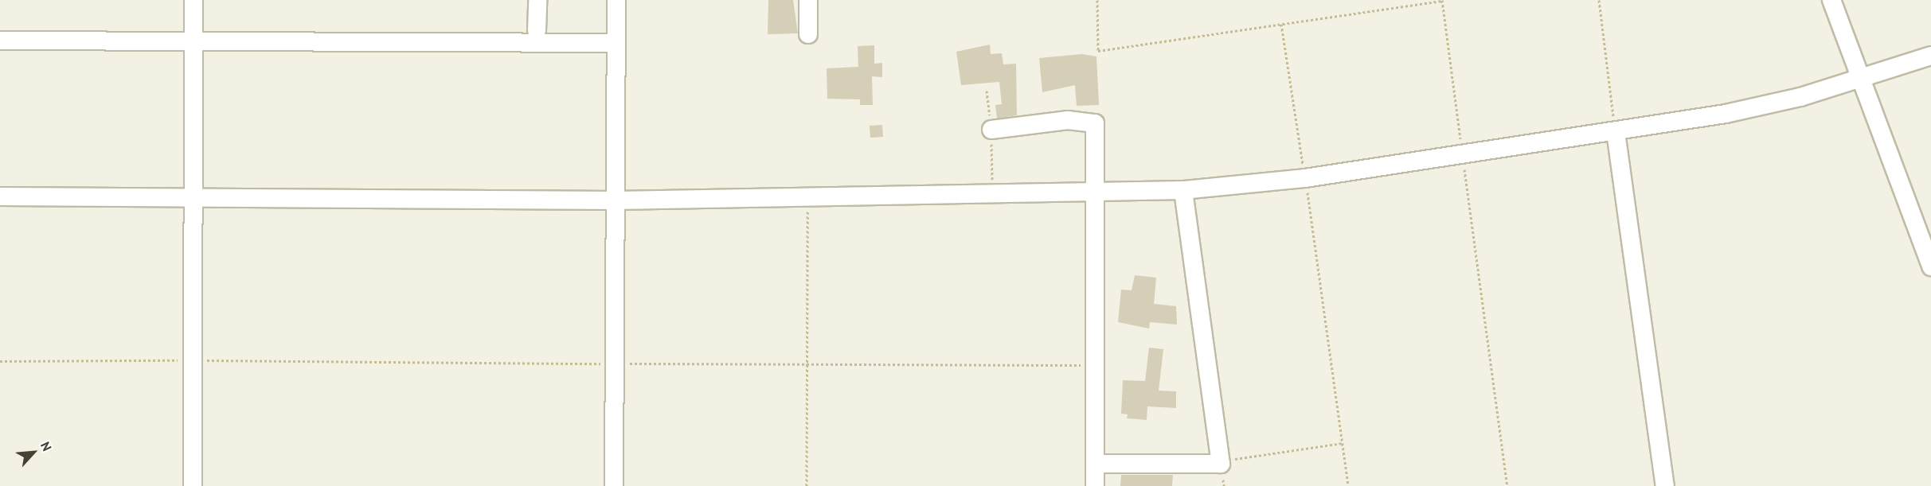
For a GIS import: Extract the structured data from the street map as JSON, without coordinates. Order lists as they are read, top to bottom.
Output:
{
  "north": "top right"
}
